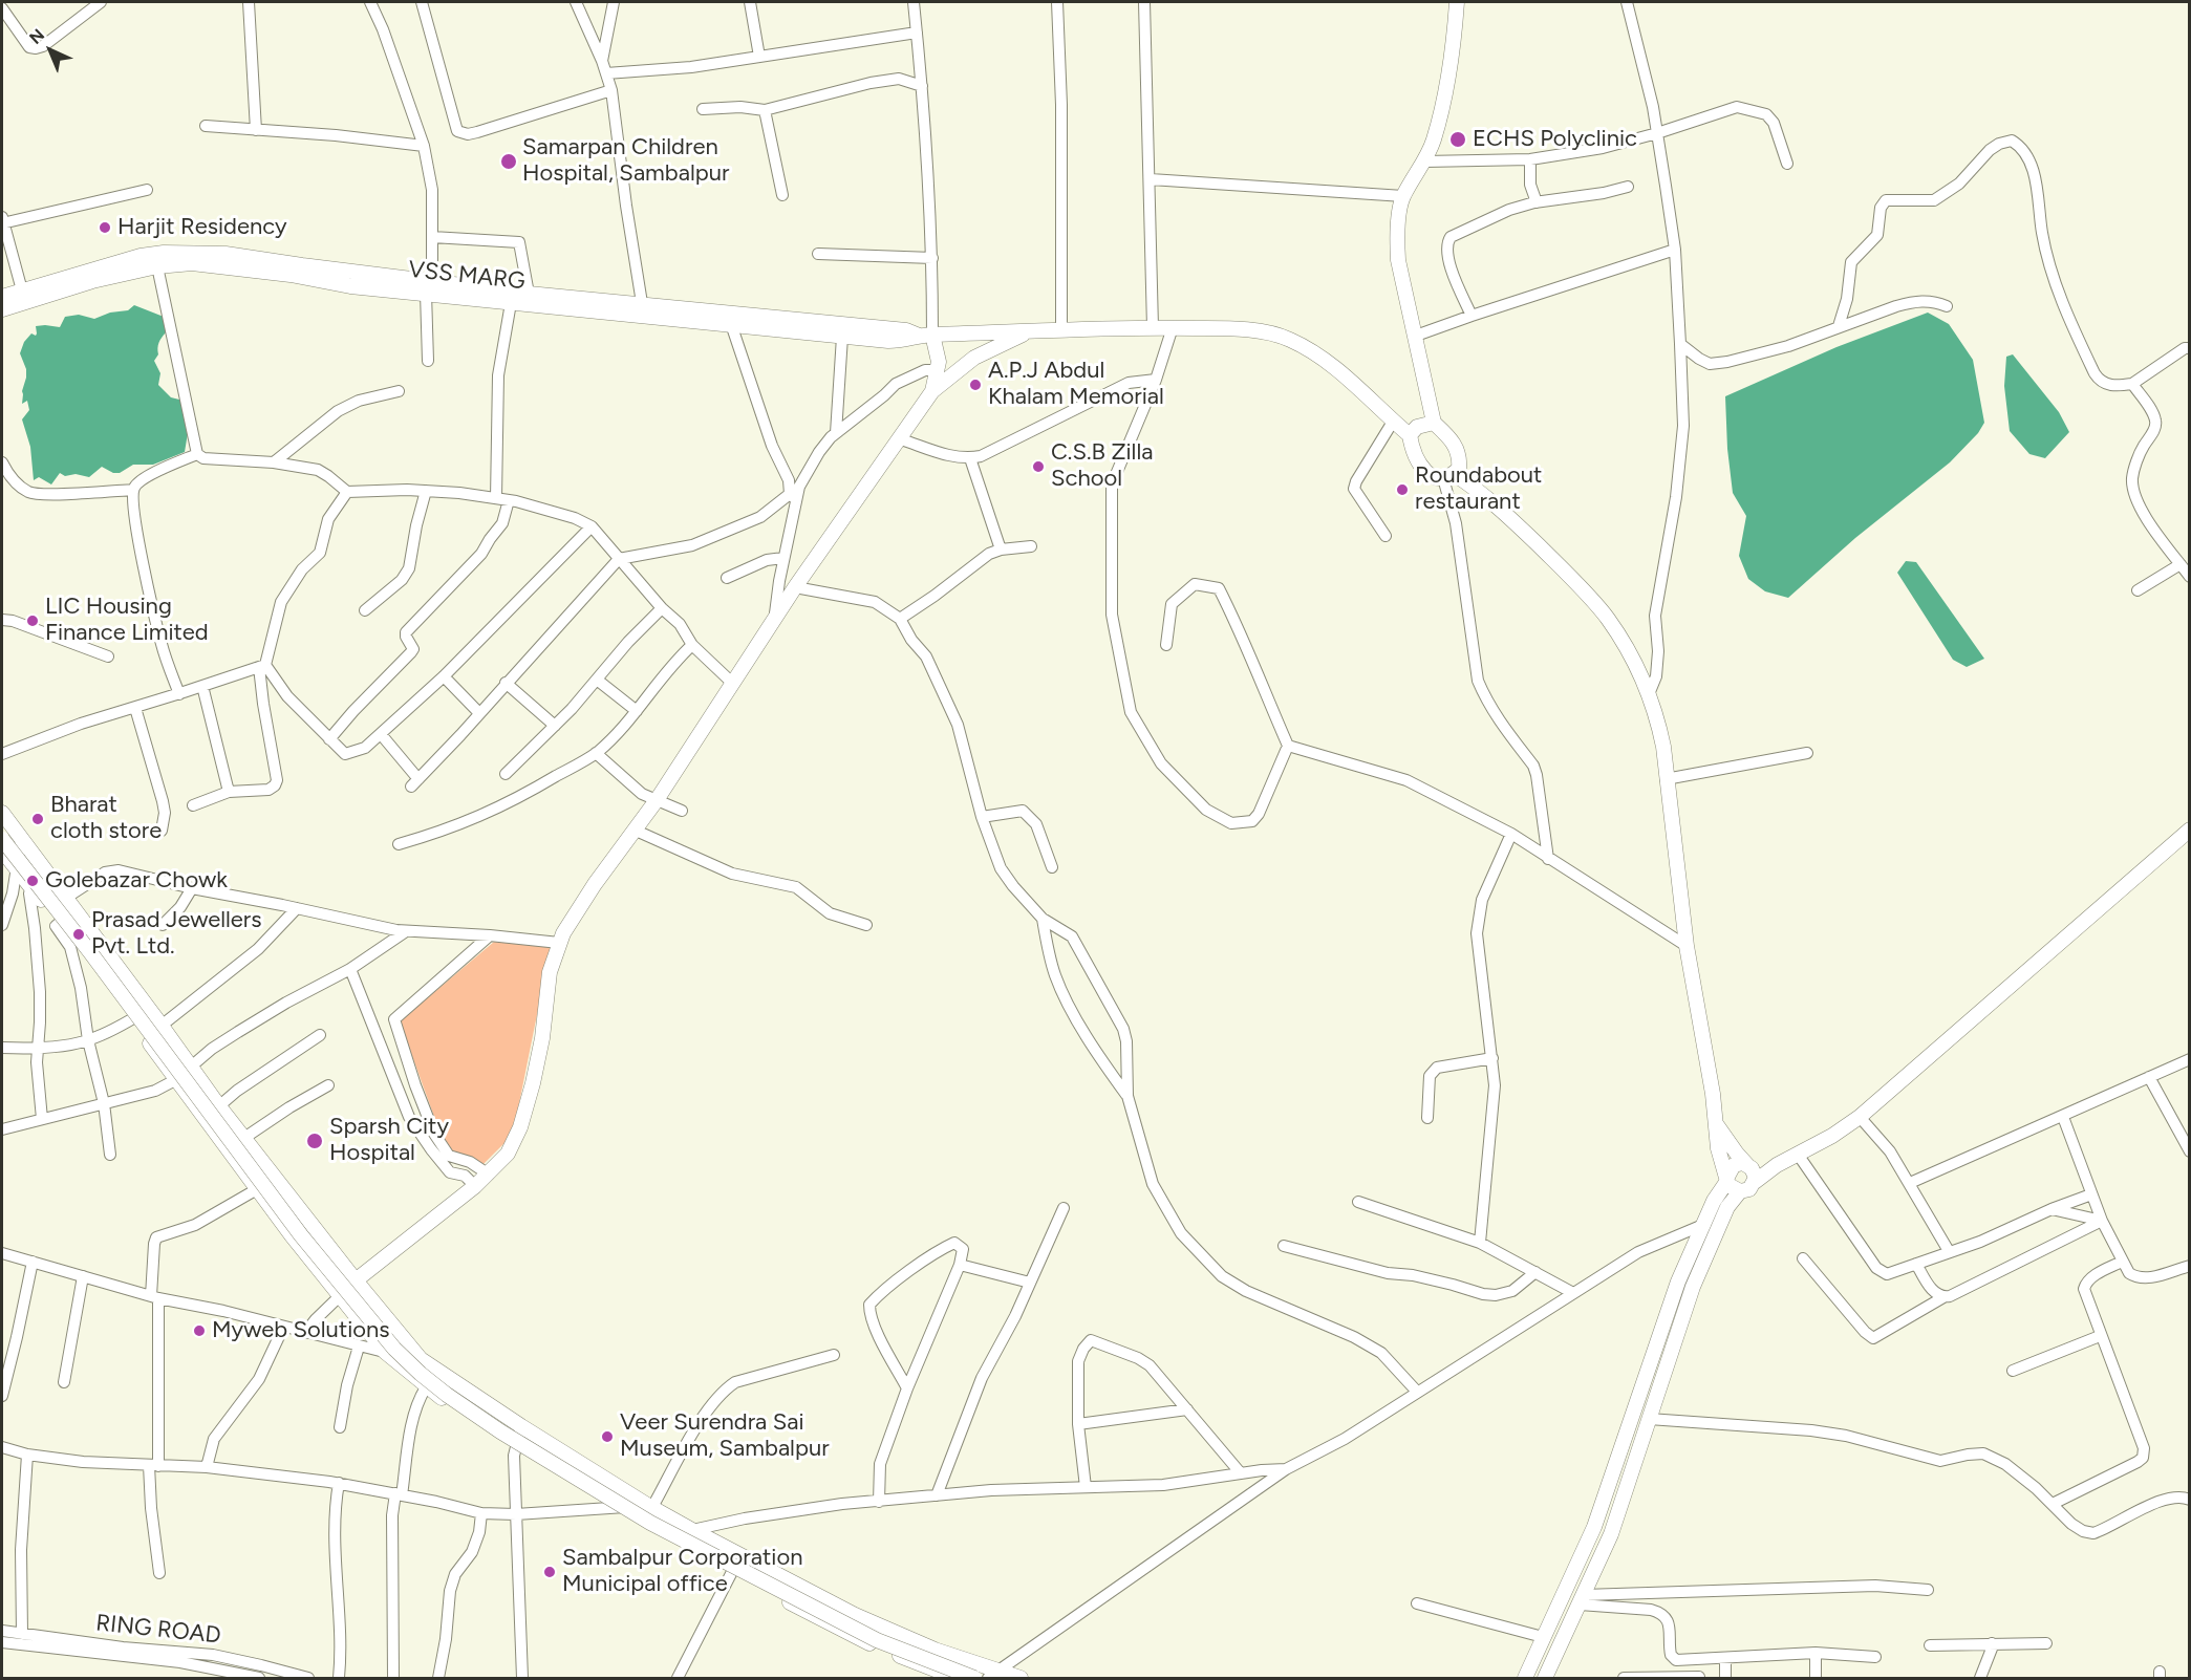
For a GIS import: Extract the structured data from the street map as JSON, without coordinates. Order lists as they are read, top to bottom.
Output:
{
  "streets": {
    "main road": ["VSS MARG"],
    "street": ["RING ROAD"]
  },
  "places": [
    "ECHS Polyclinic",
    "Samarpan Children Hospital, Sambalpur",
    "Harjit Residency",
    "A.P.J Abdul Khalam Memorial",
    "C.S.B Zilla School",
    "Roundabout restaurant",
    "LIC Housing Finance Limited",
    "Bharat cloth store",
    "Golebazar Chowk",
    "Prasad Jewellers Pvt. Ltd.",
    "Sparsh City Hospital",
    "Myweb Solutions",
    "Veer Surendra Sai Museum, Sambalpur",
    "Sambalpur Corporation Municipal office"
  ],
  "north": "top left"
}
